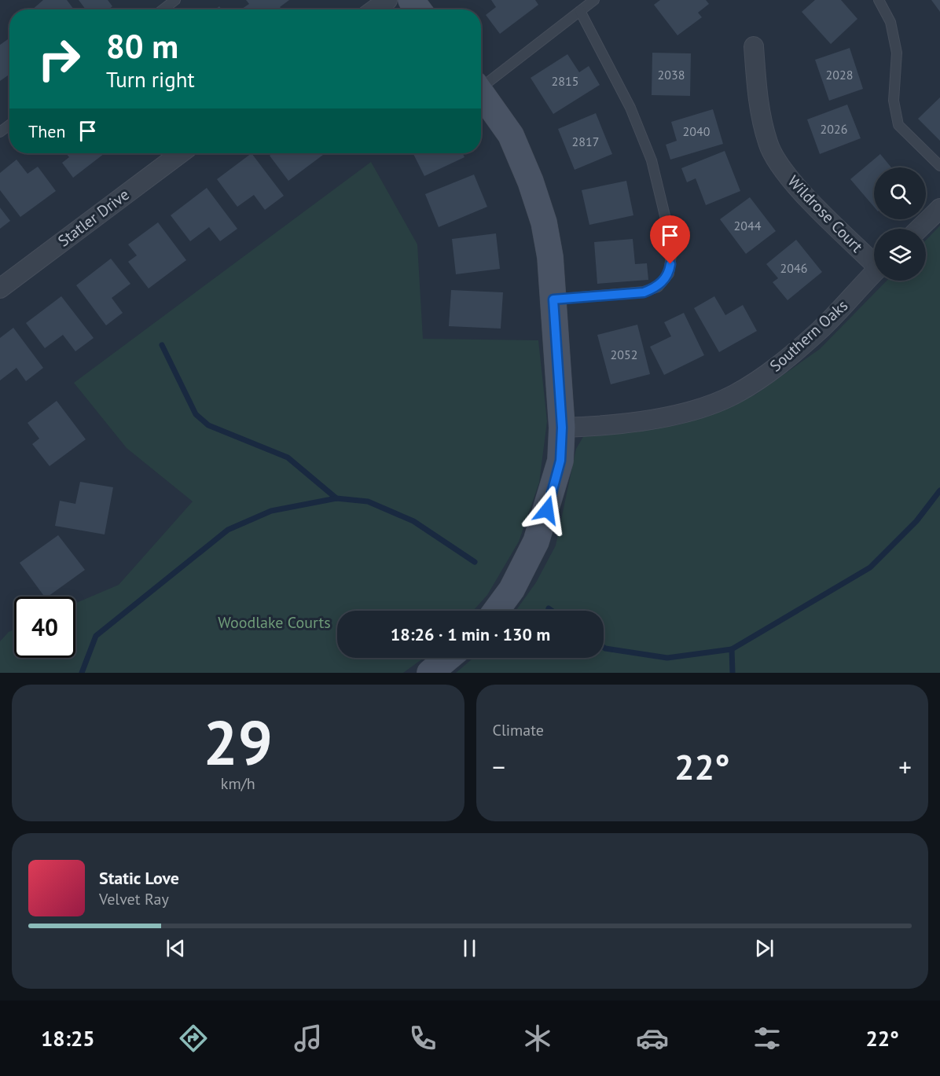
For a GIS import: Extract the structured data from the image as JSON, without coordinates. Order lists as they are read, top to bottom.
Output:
{
  "streets": {
    "street": ["Wildrose Court", "Statler Drive", "Southern Oaks"]
  },
  "parks": ["Woodlake Courts"],
  "house_numbers": [
    "2038",
    "2028",
    "2815",
    "2026",
    "2040",
    "2817",
    "2044",
    "2046",
    "2052"
  ],
  "page": {
    "turn": ["80 m", "Turn right"],
    "then": "Then",
    "limit": "40",
    "trip": "18:26 · 1 min · 130 m",
    "tile": [
      ["29", "km/h"],
      "Climate"
    ],
    "heat": ["−", "22°", "+"],
    "song": ["Static Love", "Velvet Ray"],
    "tabs": ["18:25", "22°"]
  }
}
